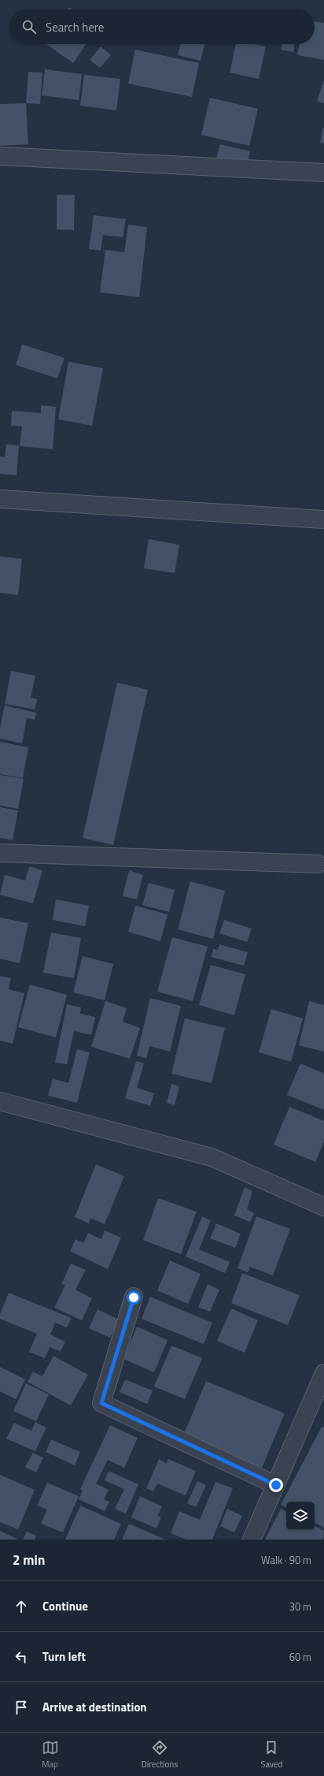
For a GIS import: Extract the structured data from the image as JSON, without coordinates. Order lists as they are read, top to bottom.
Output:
{
  "page": {
    "search": "Search here",
    "heading": ["2 min", "Walk · 90 m"],
    "list": [
      ["Continue", "30 m"],
      ["Turn left", "60 m"],
      "Arrive at destination"
    ],
    "nav": ["Map", "Directions", "Saved"]
  }
}
